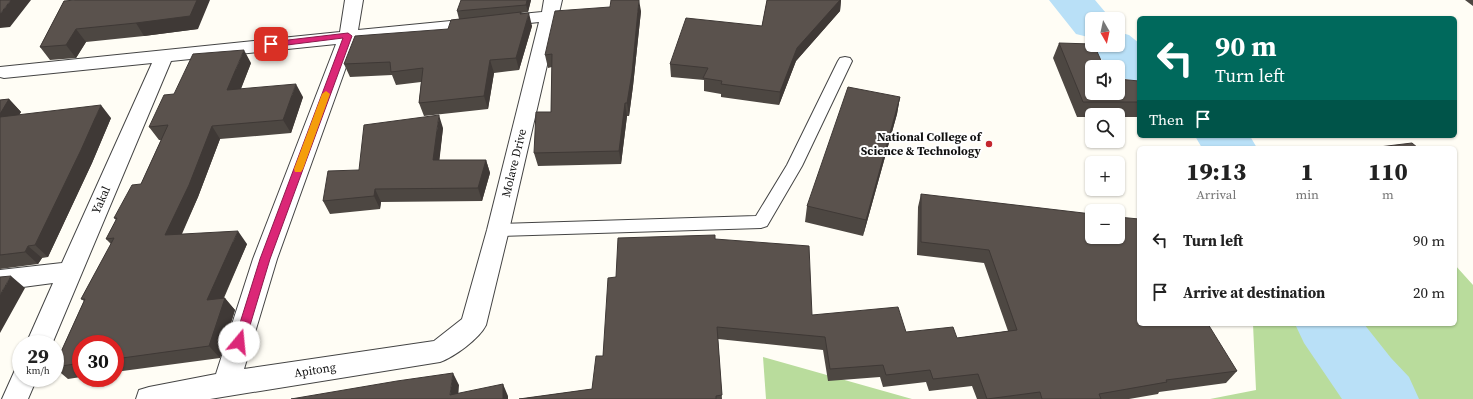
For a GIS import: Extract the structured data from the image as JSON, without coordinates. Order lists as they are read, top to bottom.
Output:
{
  "streets": {
    "street": ["Molave Drive", "Yakal", "Apitong"]
  },
  "crossings": [
    ["Molave Drive", "Apitong"]
  ],
  "places": ["National College of Science & Technology"],
  "north": "bottom",
  "page": {
    "map_buttons": ["+", "−"],
    "turn": ["90 m", "Turn left"],
    "then": "Then",
    "eta": [
      "19:13",
      "Arrival",
      "1",
      "min",
      "110",
      "m"
    ],
    "list": [
      {
        "name": "Turn left",
        "value": "90 m"
      },
      {
        "name": "Arrive at destination",
        "value": "20 m"
      }
    ],
    "speed": "29 km/h",
    "limit": "30"
  }
}
